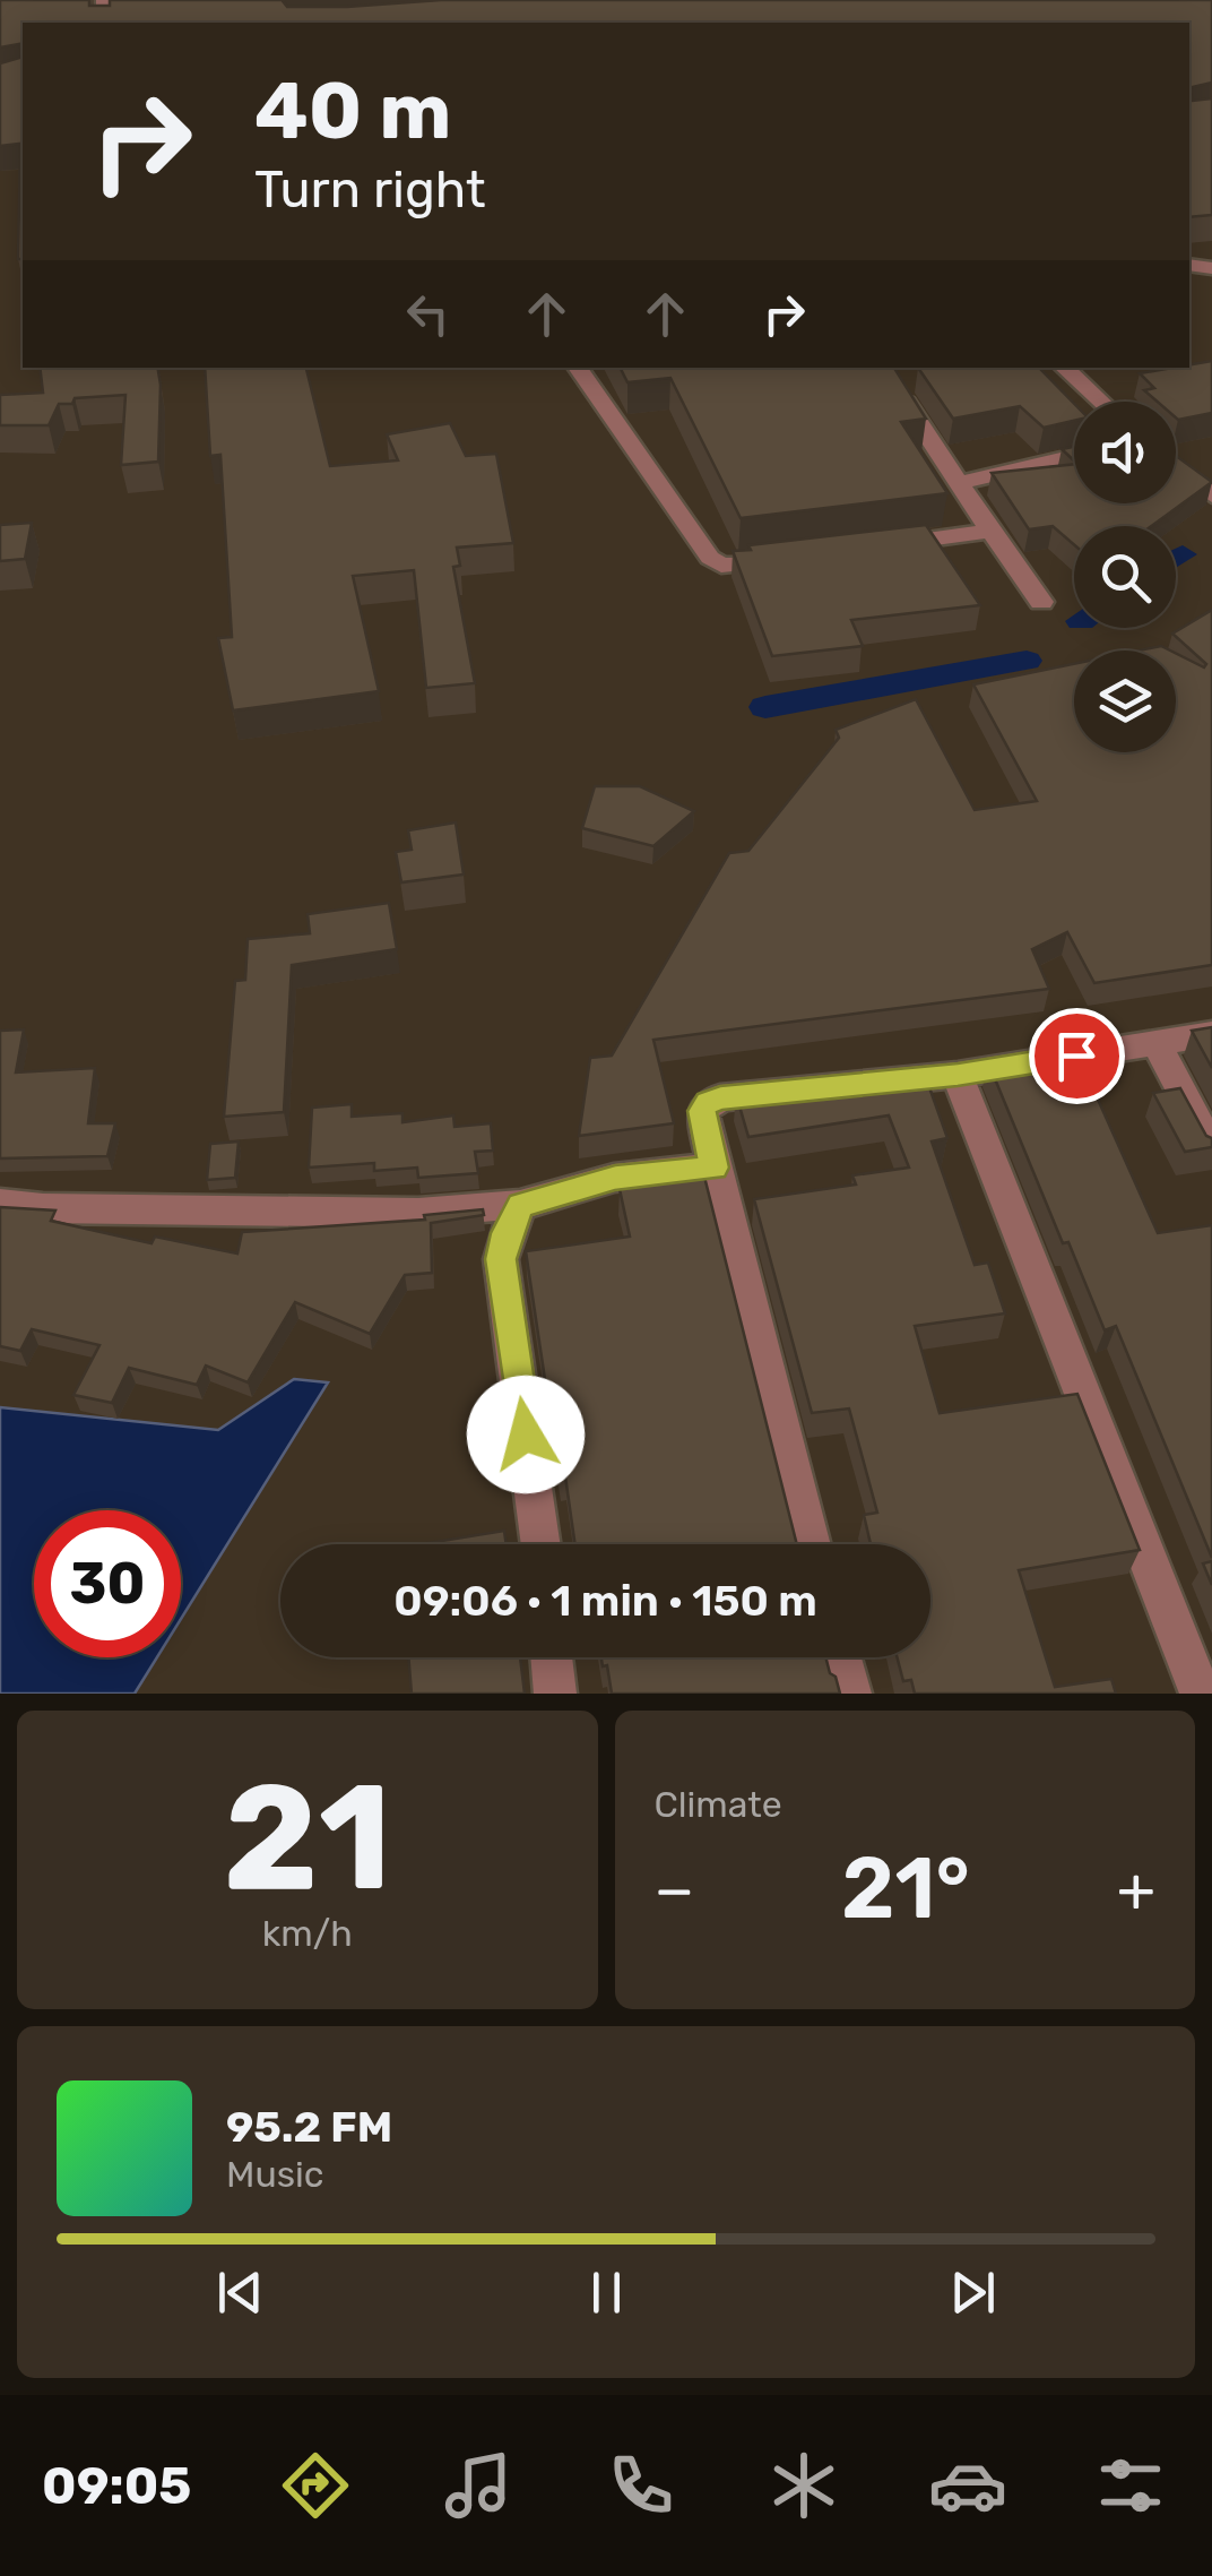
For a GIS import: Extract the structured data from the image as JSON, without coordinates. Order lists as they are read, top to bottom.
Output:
{
  "page": {
    "turn": ["40 m", "Turn right"],
    "limit": "30",
    "trip": "09:06 · 1 min · 150 m",
    "tile": [
      ["21", "km/h"],
      "Climate"
    ],
    "heat": ["−", "21°", "+"],
    "song": ["95.2 FM", "Music"],
    "tabs": "09:05"
  }
}
